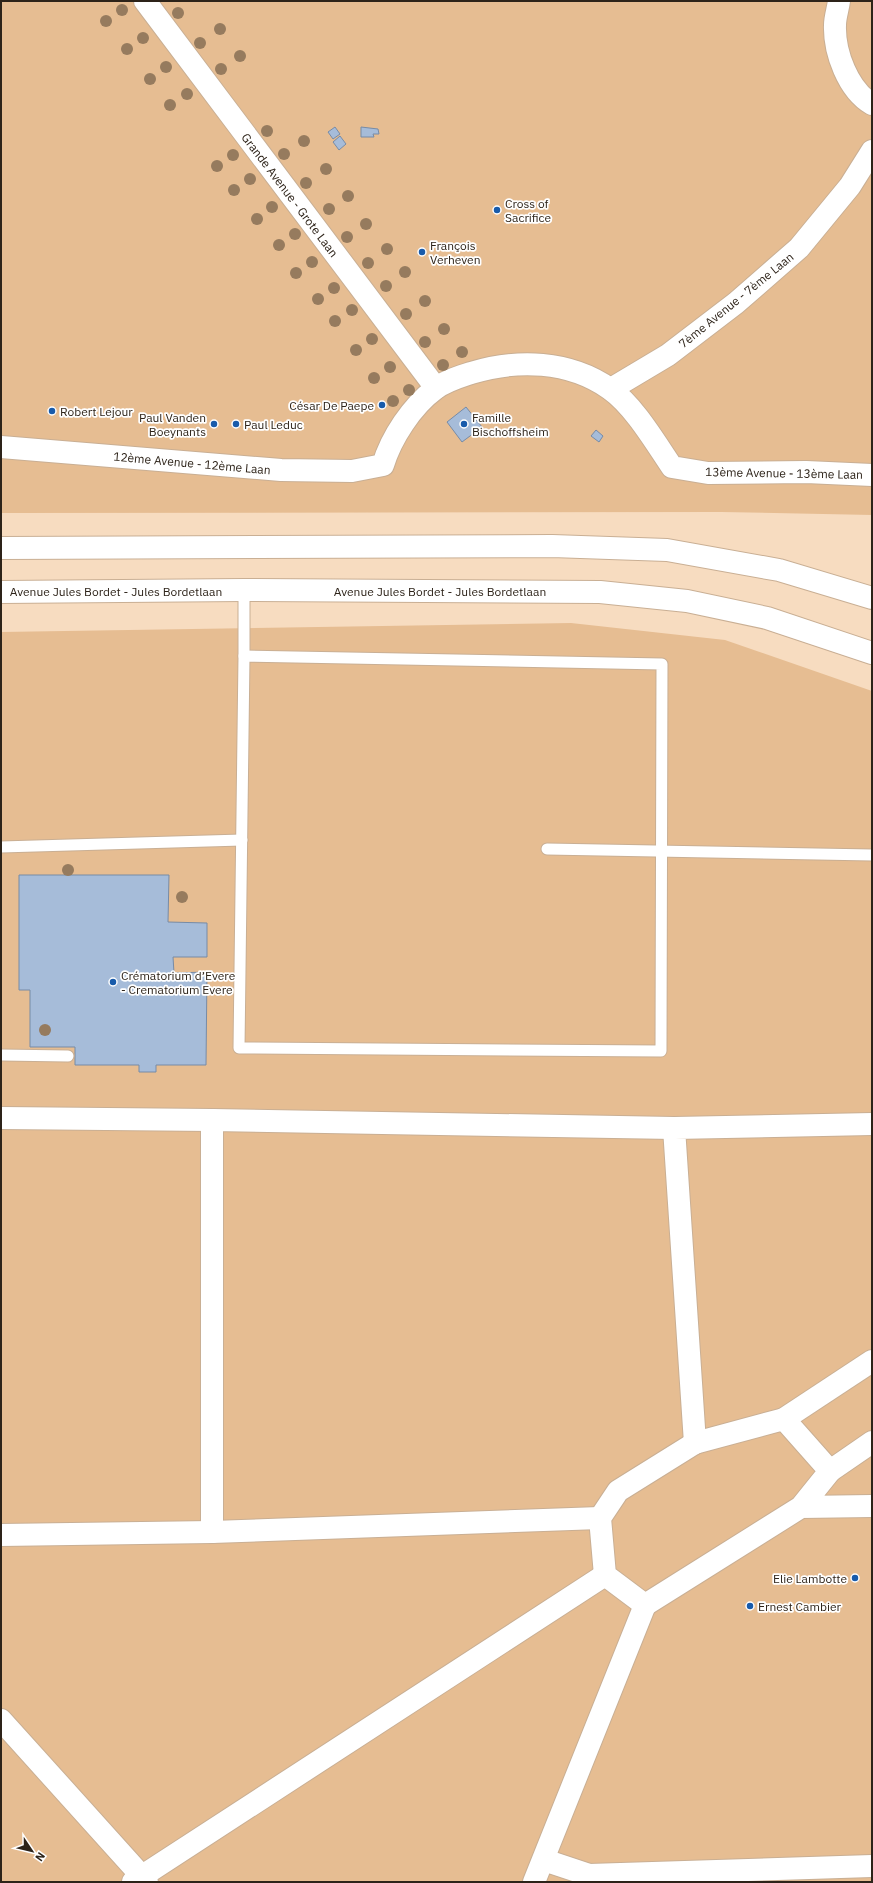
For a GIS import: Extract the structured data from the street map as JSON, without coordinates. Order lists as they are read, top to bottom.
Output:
{
  "streets": {
    "street": [
      "Grande Avenue - Grote Laan",
      "7ème Avenue - 7ème Laan",
      "12ème Avenue - 12ème Laan",
      "13ème Avenue - 13ème Laan",
      "Avenue Jules Bordet - Jules Bordetlaan"
    ]
  },
  "crossings": [
    ["Grande Avenue - Grote Laan", "12ème Avenue - 12ème Laan"],
    ["7ème Avenue - 7ème Laan", "13ème Avenue - 13ème Laan"]
  ],
  "places": [
    "Cross of Sacrifice",
    "François Verheven",
    "César De Paepe",
    "Robert Lejour",
    "Paul Vanden Boeynants",
    "Paul Leduc",
    "Famille Bischoffsheim",
    "Crématorium d’Evere - Crematorium Evere",
    "Elie Lambotte",
    "Ernest Cambier"
  ],
  "north": "bottom right"
}
